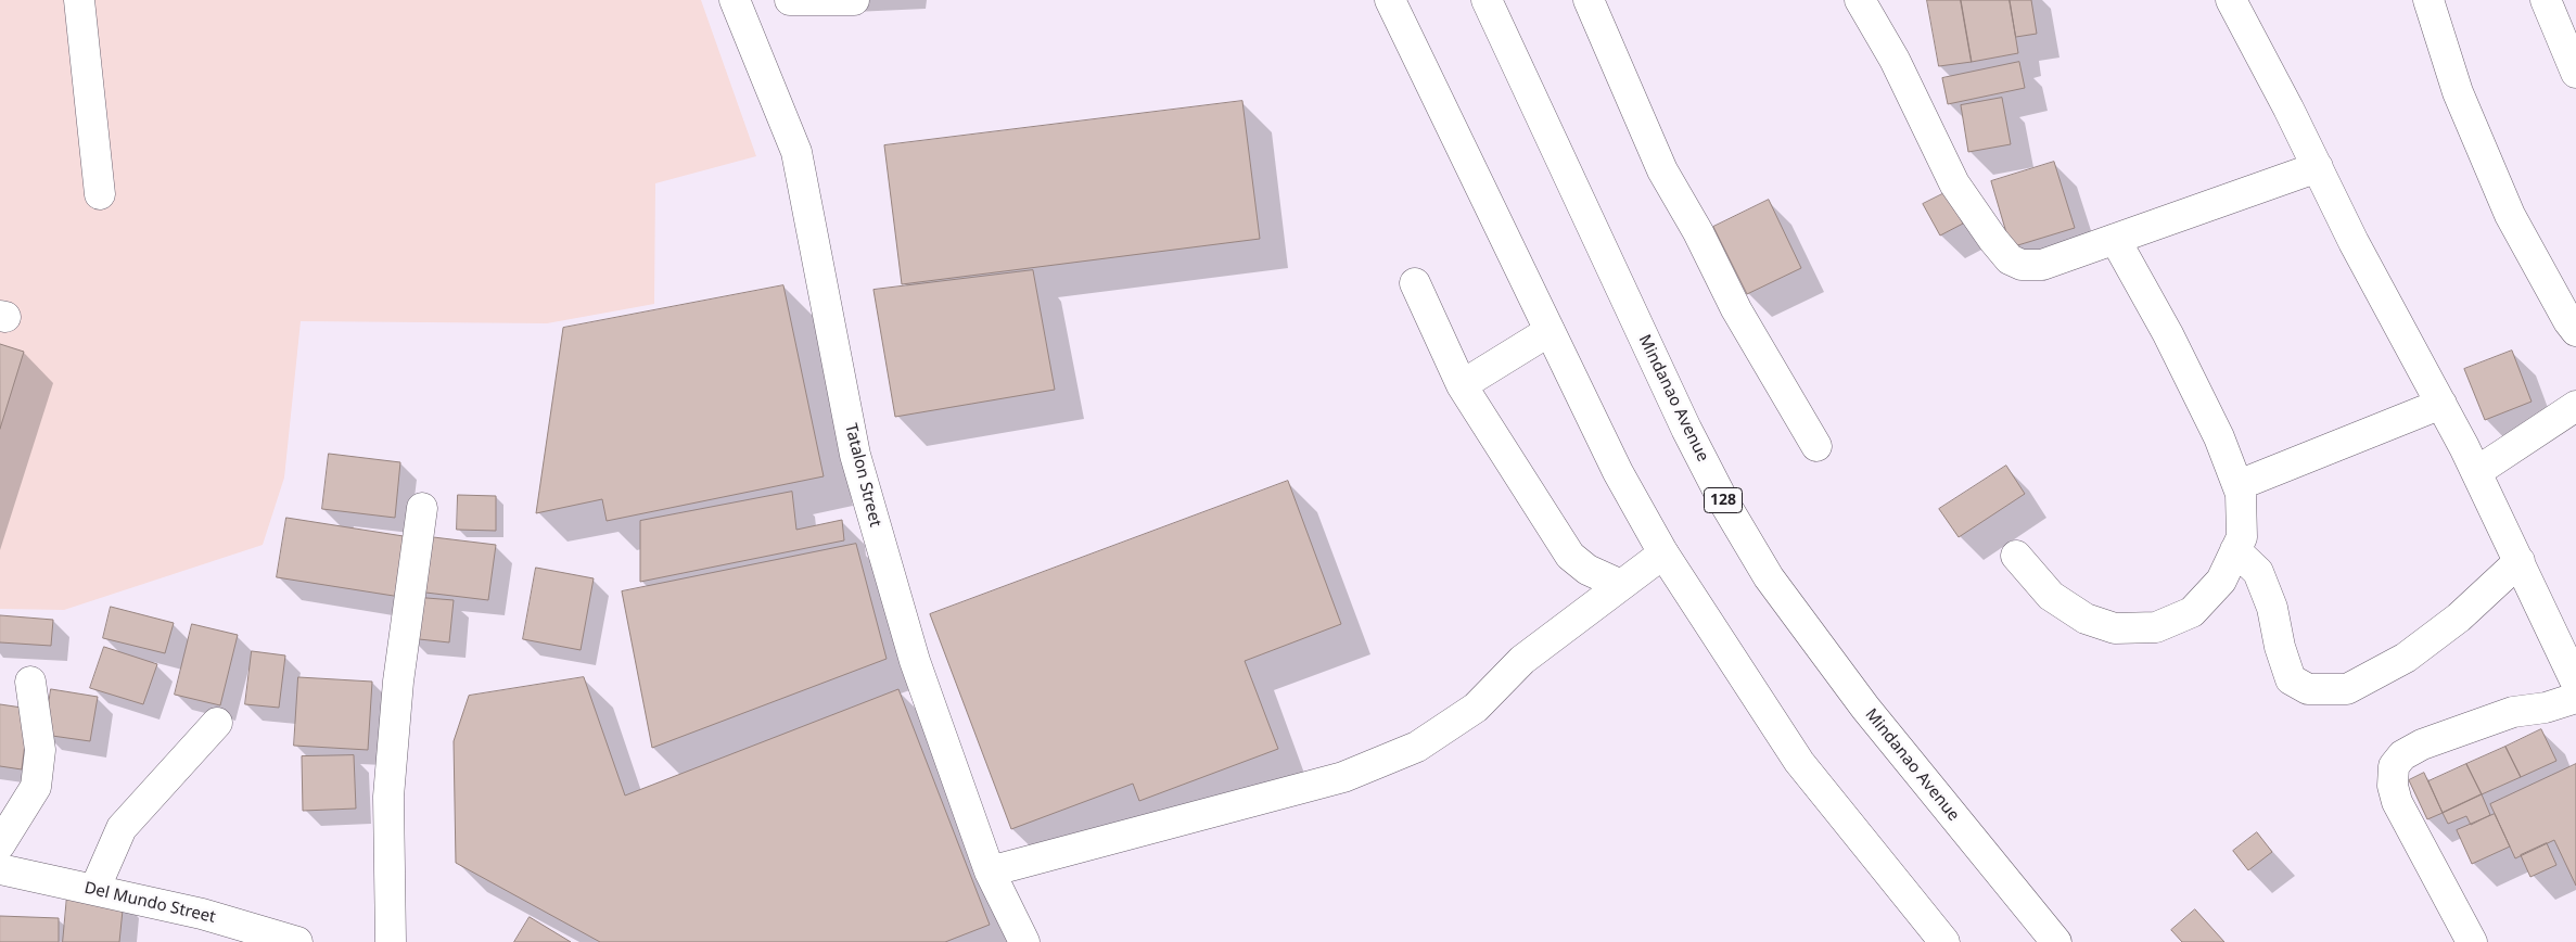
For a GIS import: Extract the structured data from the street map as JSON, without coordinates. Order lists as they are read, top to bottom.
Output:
{
  "streets": {
    "main road": [
      "Mindanao Avenue",
      "Tatalon Street",
      "128",
      "Del Mundo Street"
    ]
  }
}
